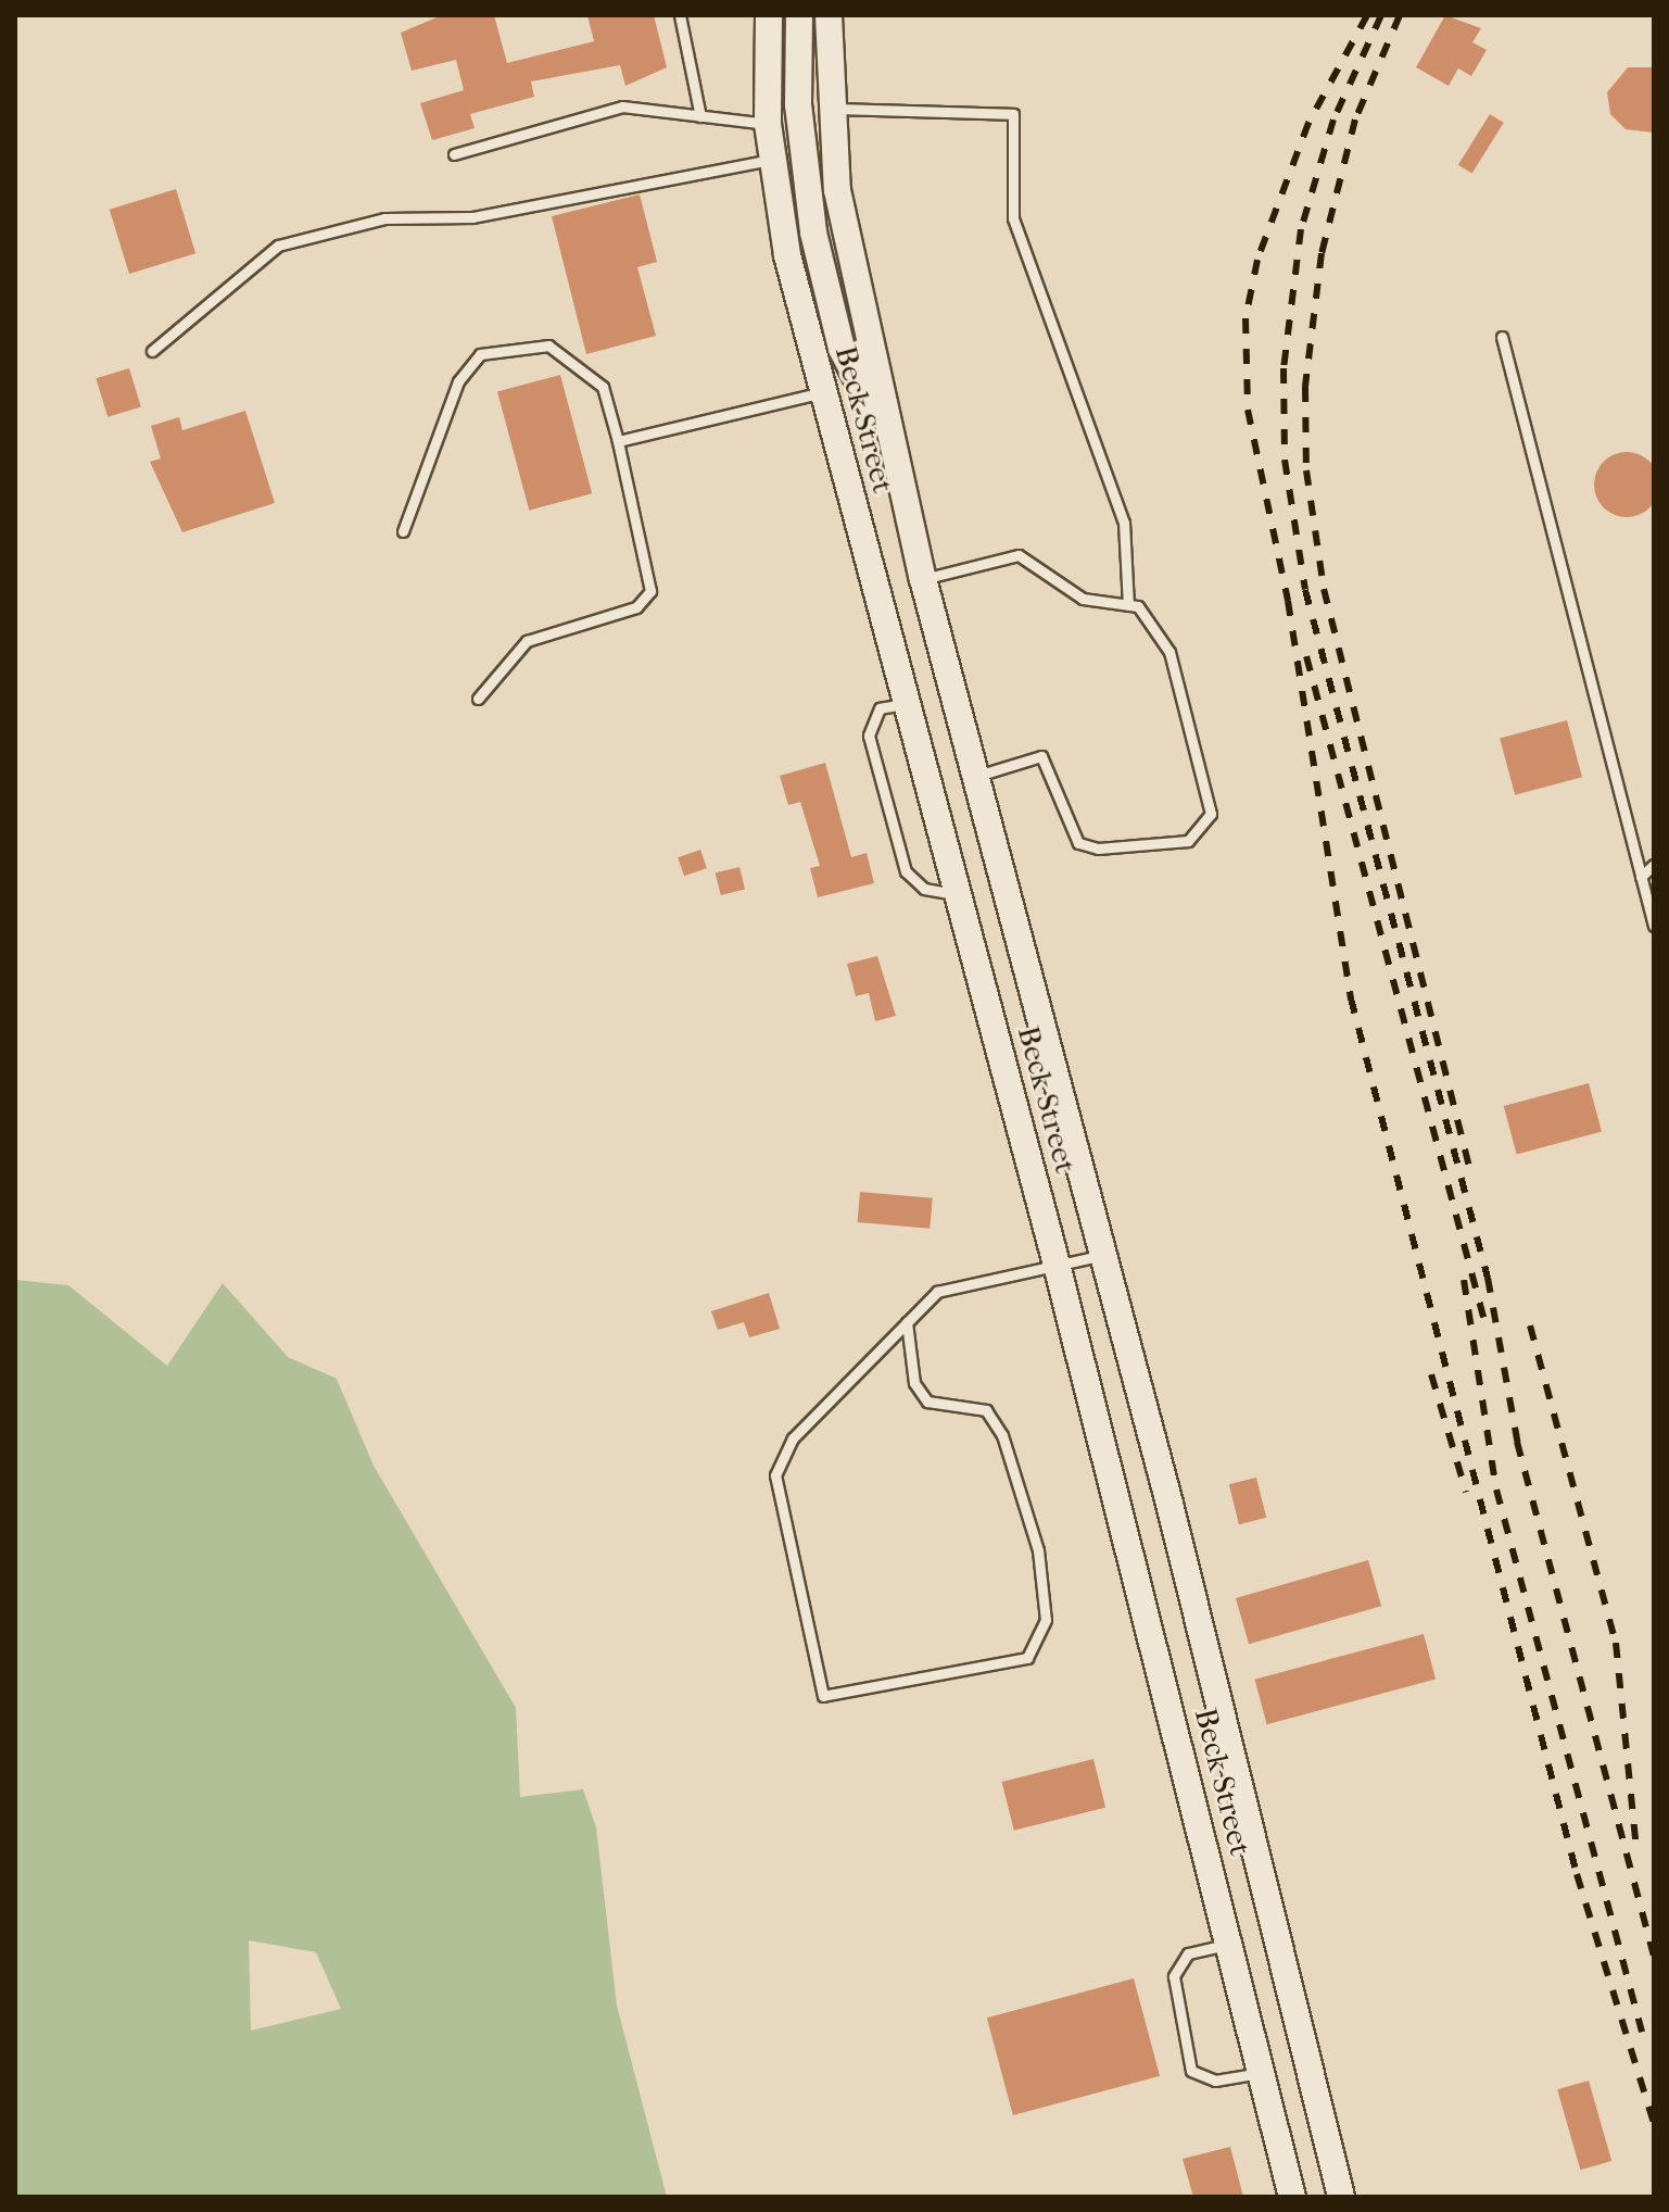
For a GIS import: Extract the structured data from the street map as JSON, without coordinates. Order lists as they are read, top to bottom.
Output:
{
  "streets": {
    "main road": ["Beck Street"]
  }
}
